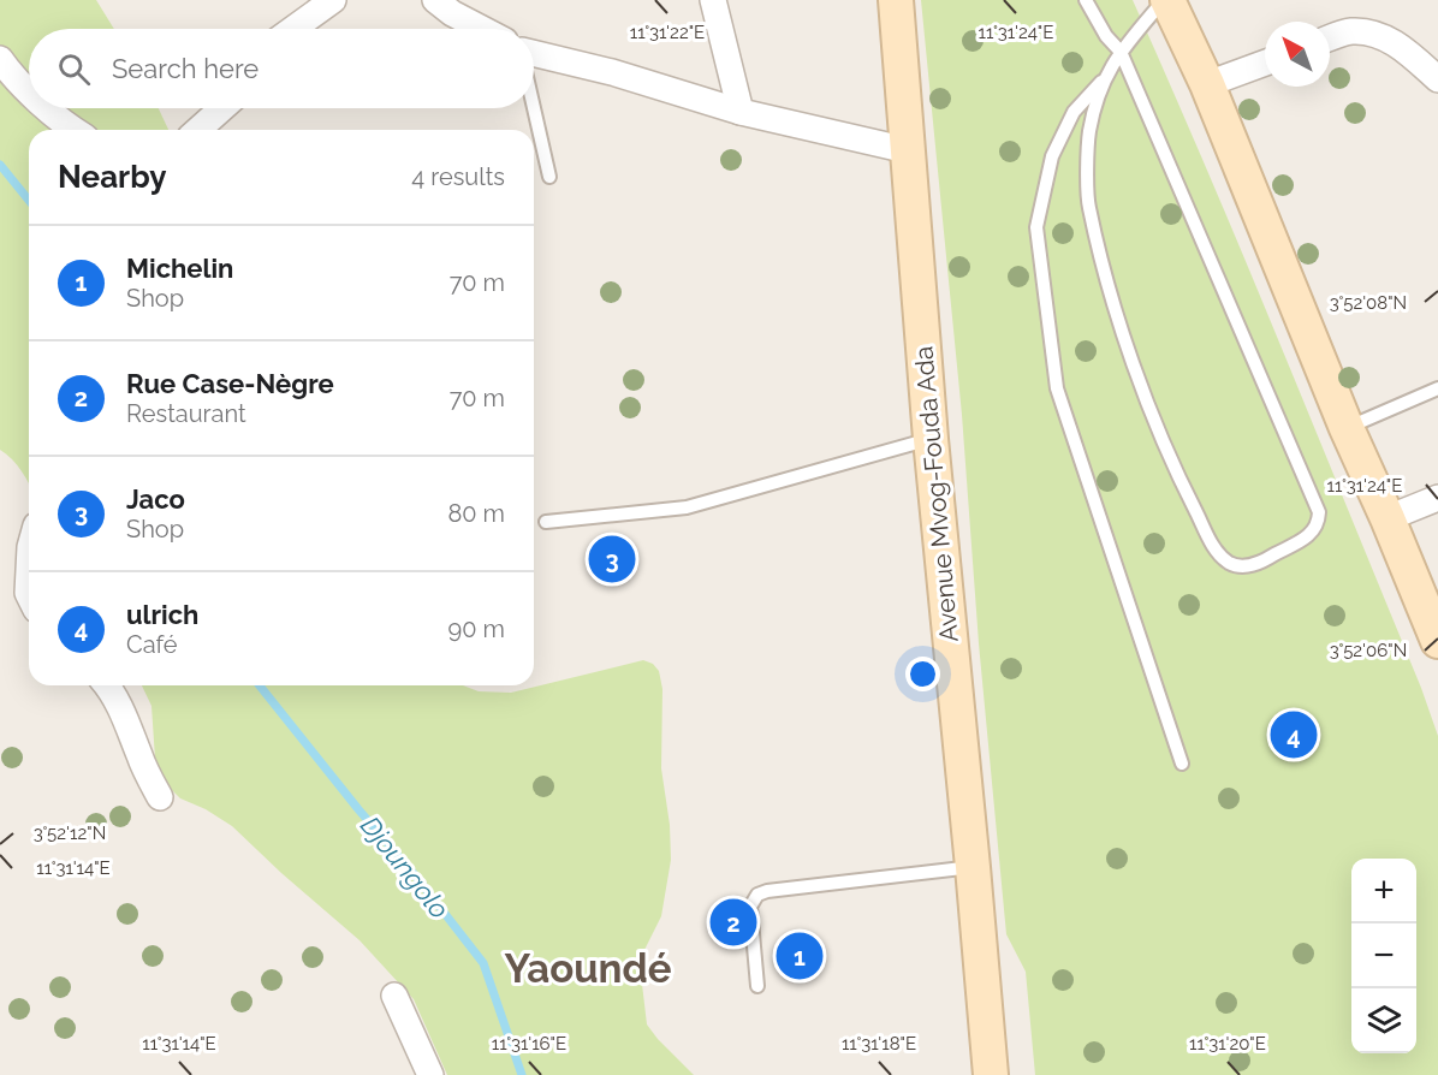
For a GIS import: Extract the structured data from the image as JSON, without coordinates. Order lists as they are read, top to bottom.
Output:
{
  "streets": {
    "main road": ["Avenue Mvog-Fouda Ada"]
  },
  "districts": ["Yaoundé"],
  "water": ["Djoungolo"],
  "north": "top left",
  "page": {
    "search": "Search here",
    "heading": ["Nearby", "4 results"],
    "list": [
      {
        "mark": "1",
        "name": "Michelin",
        "note": "Shop",
        "value": "70 m"
      },
      {
        "mark": "2",
        "name": "Rue Case-Nègre",
        "note": "Restaurant",
        "value": "70 m"
      },
      {
        "mark": "3",
        "name": "Jaco",
        "note": "Shop",
        "value": "80 m"
      },
      {
        "mark": "4",
        "name": "ulrich",
        "note": "Café",
        "value": "90 m"
      }
    ],
    "pins": [
      "3",
      "4",
      "2",
      "1"
    ],
    "map_buttons": ["+", "−"]
  },
  "coordinates": [
    "11°31'22\"E",
    "11°31'24\"E",
    "3°52'08\"N",
    "3°52'06\"N",
    "3°52'12\"N",
    "11°31'14\"E",
    "11°31'16\"E",
    "11°31'18\"E",
    "11°31'20\"E"
  ]
}
